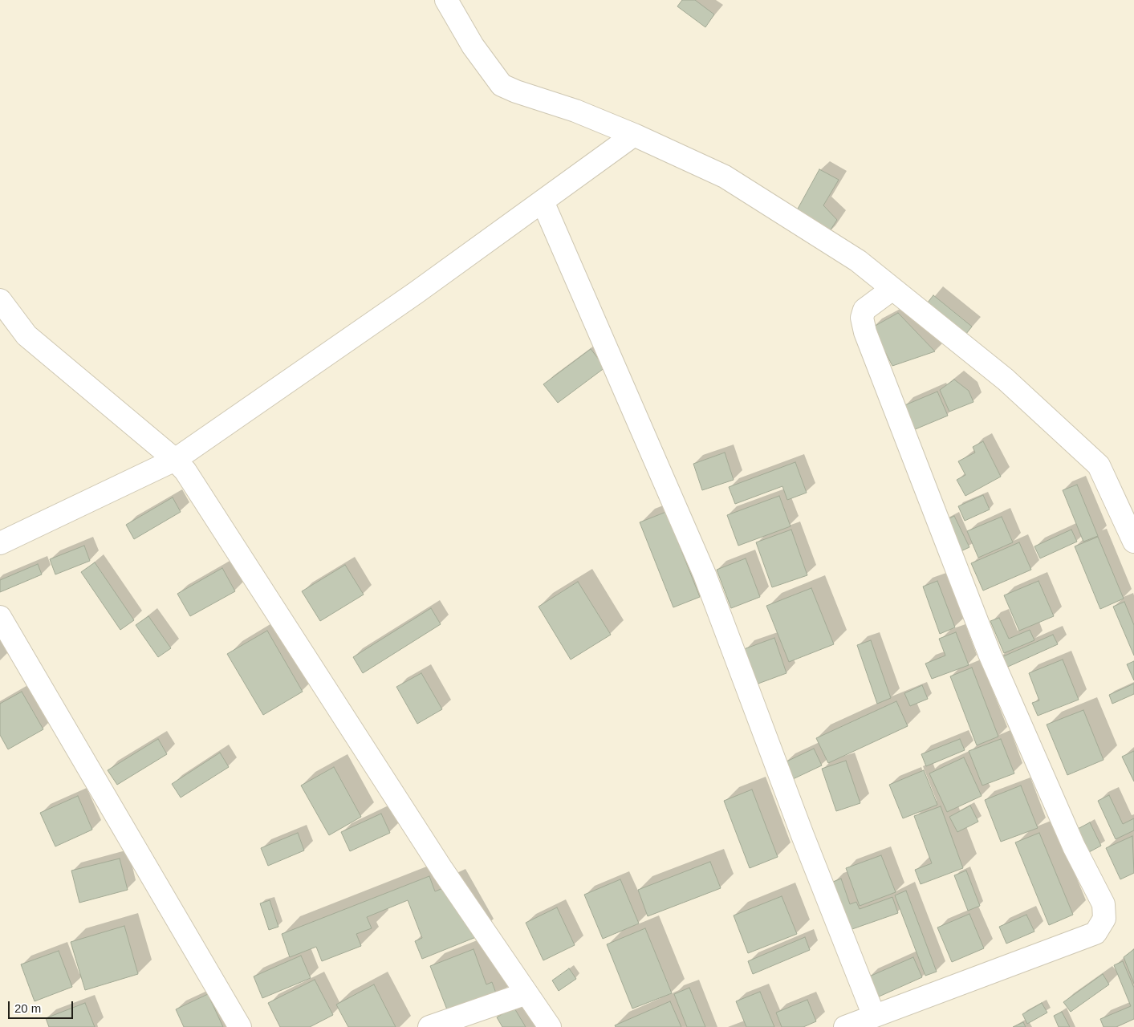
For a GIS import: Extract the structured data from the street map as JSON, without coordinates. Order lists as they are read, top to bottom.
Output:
{
  "scale_bar": "20 m"
}
